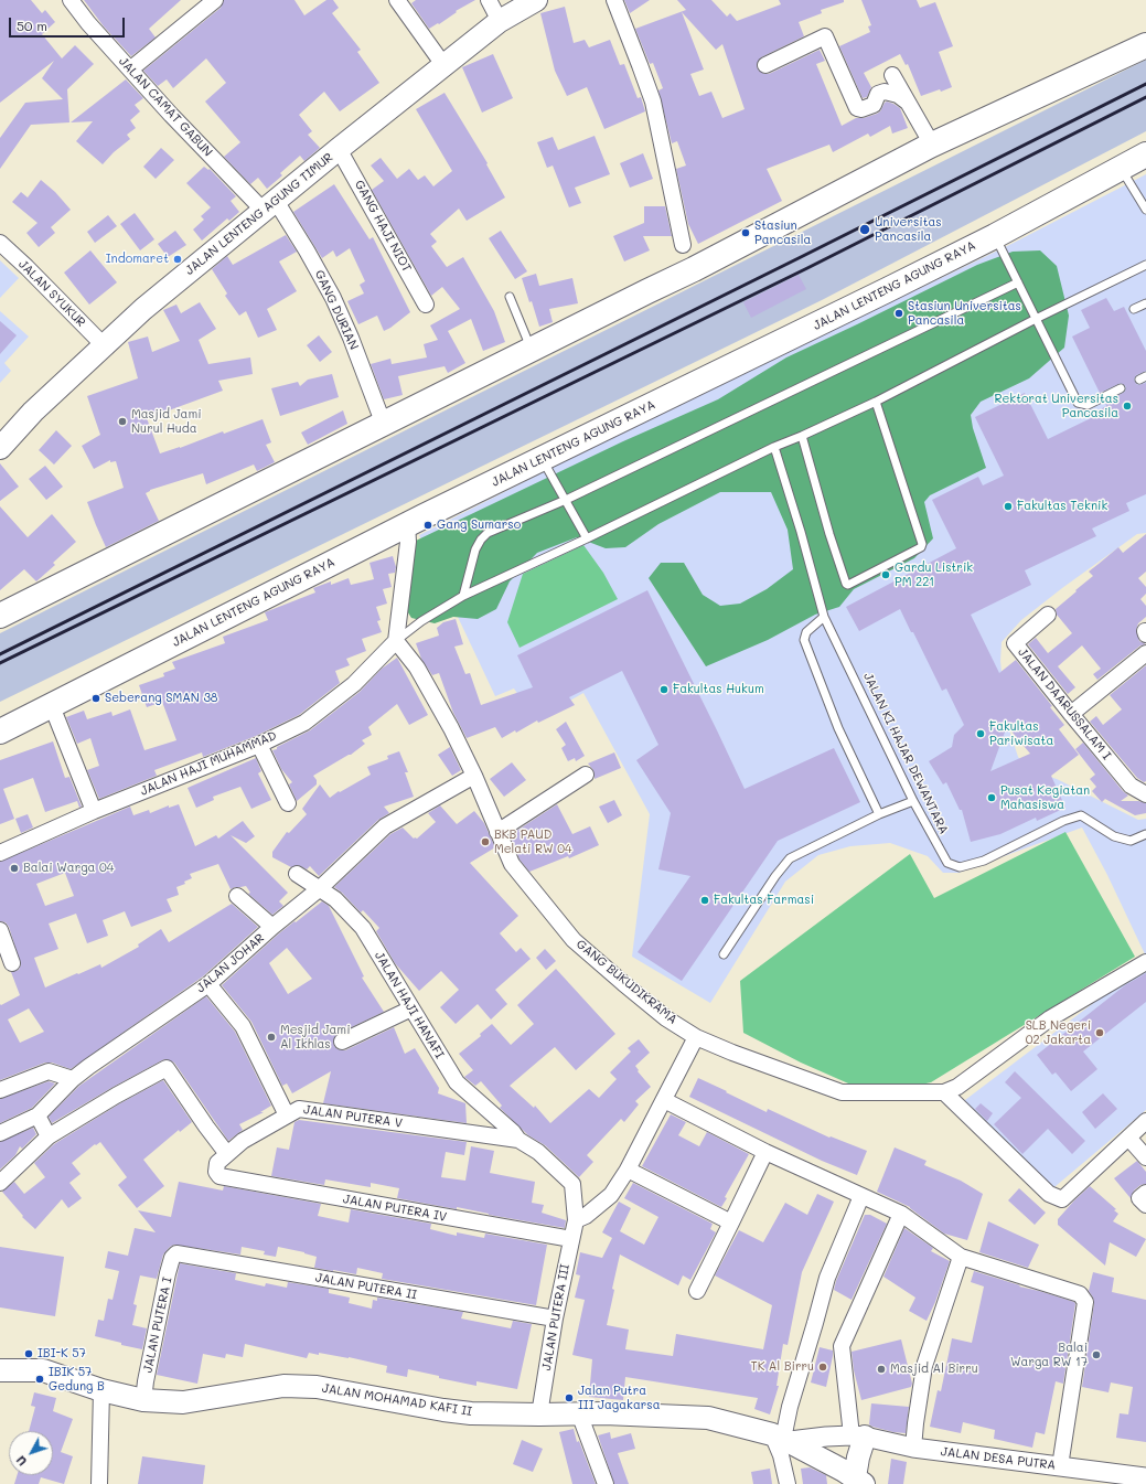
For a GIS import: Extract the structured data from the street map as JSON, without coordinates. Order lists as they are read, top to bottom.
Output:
{
  "streets": {
    "main road": ["JALAN LENTENG AGUNG TIMUR", "JALAN LENTENG AGUNG RAYA", "JALAN MOHAMAD KAFI II"],
    "street": [
      "JALAN CAMAT GABUN",
      "GANG HAJI NIOT",
      "JALAN SYUKUR",
      "GANG DURIAN",
      "JALAN DAARUSSALAM I",
      "JALAN HAJI MUHAMMAD",
      "JALAN JOHAR",
      "GANG BUKUDIKRAMA",
      "JALAN HAJI HANAFI",
      "JALAN PUTERA V",
      "JALAN PUTERA IV",
      "JALAN PUTERA II",
      "JALAN PUTERA III",
      "JALAN PUTERA I",
      "JALAN DESA PUTRA"
    ],
    "lane": ["JALAN KI HAJAR DEWANTARA"]
  },
  "crossings": [
    ["JALAN CAMAT GABUN", "JALAN LENTENG AGUNG TIMUR"],
    ["JALAN CAMAT GABUN", "GANG DURIAN"],
    ["JALAN LENTENG AGUNG TIMUR", "GANG HAJI NIOT"],
    ["JALAN LENTENG AGUNG TIMUR", "JALAN SYUKUR"],
    ["JALAN LENTENG AGUNG TIMUR", "GANG DURIAN"],
    ["JALAN HAJI MUHAMMAD", "GANG BUKUDIKRAMA"],
    ["JALAN JOHAR", "GANG BUKUDIKRAMA"],
    ["JALAN JOHAR", "JALAN HAJI HANAFI"],
    ["JALAN HAJI HANAFI", "JALAN PUTERA V"],
    ["JALAN HAJI HANAFI", "JALAN PUTERA III"],
    ["JALAN PUTERA V", "JALAN PUTERA IV"],
    ["JALAN PUTERA V", "JALAN PUTERA III"],
    ["JALAN PUTERA IV", "JALAN PUTERA III"],
    ["JALAN PUTERA II", "JALAN PUTERA III"],
    ["JALAN PUTERA II", "JALAN PUTERA I"],
    ["JALAN PUTERA III", "JALAN MOHAMAD KAFI II"],
    ["JALAN PUTERA I", "JALAN MOHAMAD KAFI II"],
    ["JALAN MOHAMAD KAFI II", "JALAN DESA PUTRA"]
  ],
  "places": [
    "Universitas Pancasila",
    "Stasiun Pancasila",
    "Indomaret",
    "Stasiun Universitas Pancasila",
    "Rektorat Universitas Pancasila",
    "Masjid Jami Nurul Huda",
    "Fakultas Teknik",
    "Gang Sumarso",
    "Gardu Listrik PM 221",
    "Fakultas Hukum",
    "Seberang SMAN 38",
    "Fakultas Pariwisata",
    "Pusat Kegiatan Mahasiswa",
    "BKB PAUD Melati RW 04",
    "Balai Warga 04",
    "Fakultas Farmasi",
    "SLB Negeri 02 Jakarta",
    "Mesjid Jami Al Ikhlas",
    "IBI-K 57",
    "Balai Warga RW 17",
    "TK Al Birru",
    "Masjid Al Birru",
    "IBIK 57 Gedung B",
    "Jalan Putra III Jagakarsa"
  ],
  "scale_bar": "50 m",
  "north": "bottom left"
}
